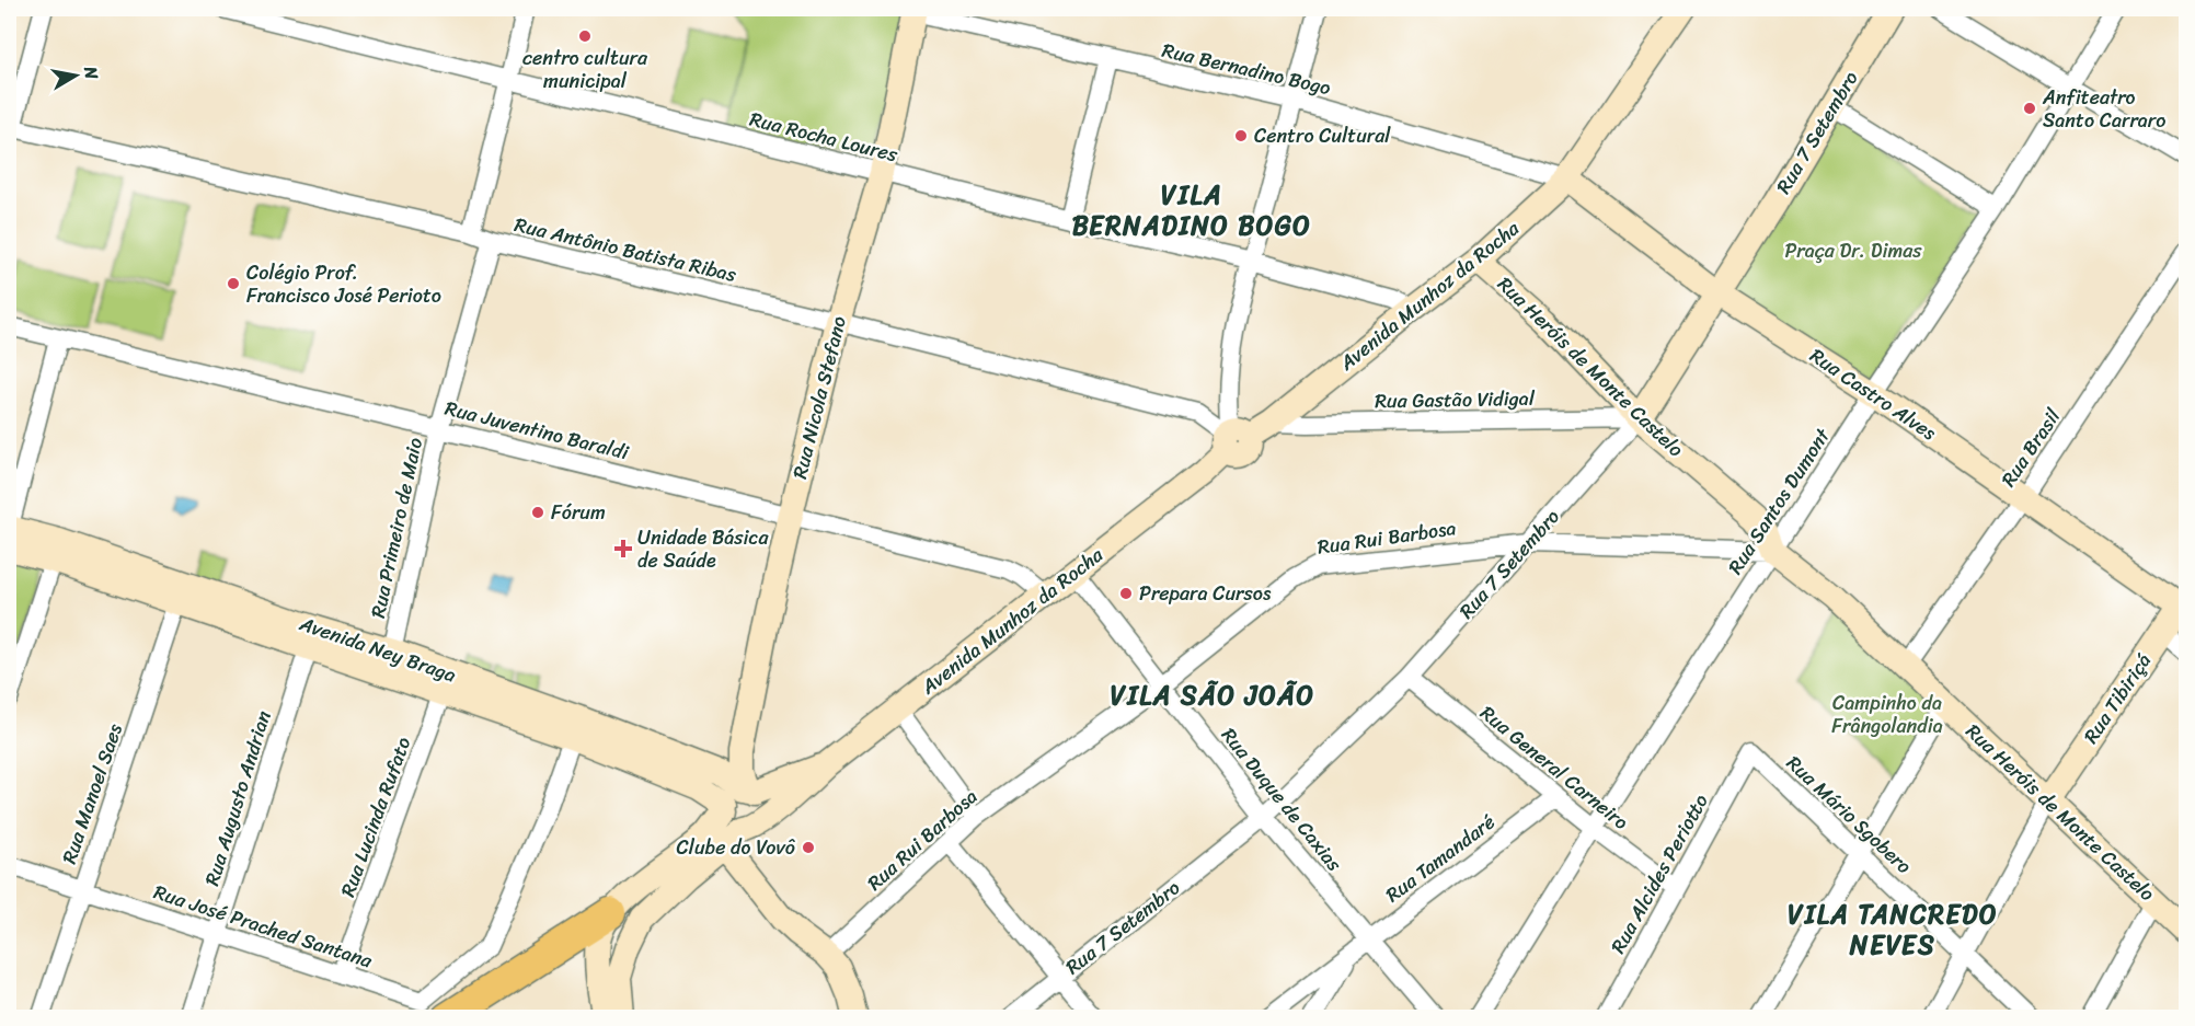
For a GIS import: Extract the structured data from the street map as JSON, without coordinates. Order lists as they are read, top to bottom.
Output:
{
  "streets": {
    "main road": [
      "Rua 7 Setembro",
      "Avenida Munhoz da Rocha",
      "Rua Heróis de Monte Castelo",
      "Rua Castro Alves",
      "Rua Nicola Stefano",
      "Avenida Ney Braga",
      "Rua Tibiriçá"
    ],
    "street": [
      "Rua Bernadino Bogo",
      "Rua Rocha Loures",
      "Rua Antônio Batista Ribas",
      "Rua Gastão Vidigal",
      "Rua Juventino Baraldi",
      "Rua Brasil",
      "Rua Santos Dumont",
      "Rua Primeiro de Maio",
      "Rua Rui Barbosa",
      "Rua General Carneiro",
      "Rua Manoel Saes",
      "Rua Augusto Andrian",
      "Rua Duque de Caxias",
      "Rua Mário Sgobero",
      "Rua Lucinda Rufato",
      "Rua Tamandaré",
      "Rua Alcides Periotto",
      "Rua José Prached Santana"
    ]
  },
  "crossings": [
    ["Rua Bernadino Bogo", "Avenida Munhoz da Rocha"],
    ["Rua Bernadino Bogo", "Rua Castro Alves"],
    ["Rua Bernadino Bogo", "Rua Nicola Stefano"],
    ["Rua 7 Setembro", "Rua Heróis de Monte Castelo"],
    ["Rua 7 Setembro", "Rua Castro Alves"],
    ["Rua 7 Setembro", "Rua Gastão Vidigal"],
    ["Rua 7 Setembro", "Rua Rui Barbosa"],
    ["Rua 7 Setembro", "Rua General Carneiro"],
    ["Rua 7 Setembro", "Rua Duque de Caxias"],
    ["Rua Rocha Loures", "Avenida Munhoz da Rocha"],
    ["Rua Rocha Loures", "Rua Nicola Stefano"],
    ["Rua Antônio Batista Ribas", "Avenida Munhoz da Rocha"],
    ["Rua Antônio Batista Ribas", "Rua Nicola Stefano"],
    ["Rua Antônio Batista Ribas", "Rua Primeiro de Maio"],
    ["Avenida Munhoz da Rocha", "Rua Heróis de Monte Castelo"],
    ["Avenida Munhoz da Rocha", "Rua Castro Alves"],
    ["Avenida Munhoz da Rocha", "Rua Nicola Stefano"],
    ["Avenida Munhoz da Rocha", "Rua Gastão Vidigal"],
    ["Avenida Munhoz da Rocha", "Rua Juventino Baraldi"],
    ["Avenida Munhoz da Rocha", "Avenida Ney Braga"],
    ["Avenida Munhoz da Rocha", "Rua Duque de Caxias"],
    ["Rua Heróis de Monte Castelo", "Rua Gastão Vidigal"],
    ["Rua Heróis de Monte Castelo", "Rua Brasil"],
    ["Rua Heróis de Monte Castelo", "Rua Santos Dumont"],
    ["Rua Heróis de Monte Castelo", "Rua Rui Barbosa"],
    ["Rua Heróis de Monte Castelo", "Rua Tibiriçá"],
    ["Rua Castro Alves", "Rua Brasil"],
    ["Rua Castro Alves", "Rua Santos Dumont"],
    ["Rua Castro Alves", "Rua Tibiriçá"],
    ["Rua Nicola Stefano", "Rua Juventino Baraldi"],
    ["Rua Nicola Stefano", "Avenida Ney Braga"],
    ["Rua Juventino Baraldi", "Rua Primeiro de Maio"],
    ["Rua Santos Dumont", "Rua Rui Barbosa"],
    ["Rua Santos Dumont", "Rua General Carneiro"],
    ["Rua Primeiro de Maio", "Avenida Ney Braga"],
    ["Rua Rui Barbosa", "Rua Duque de Caxias"],
    ["Avenida Ney Braga", "Rua Manoel Saes"],
    ["Avenida Ney Braga", "Rua Augusto Andrian"],
    ["Avenida Ney Braga", "Rua Lucinda Rufato"],
    ["Avenida Ney Braga", "Rua José Prached Santana"],
    ["Rua General Carneiro", "Rua Tamandaré"],
    ["Rua General Carneiro", "Rua Alcides Periotto"],
    ["Rua Manoel Saes", "Rua José Prached Santana"],
    ["Rua Augusto Andrian", "Rua José Prached Santana"],
    ["Rua Duque de Caxias", "Rua Tamandaré"],
    ["Rua Mário Sgobero", "Rua Alcides Periotto"],
    ["Rua Lucinda Rufato", "Rua José Prached Santana"]
  ],
  "districts": ["VILA BERNADINO BOGO", "VILA SÃO JOÃO", "VILA TANCREDO NEVES"],
  "parks": ["Praça Dr. Dimas", "Campinho da Frângolandia"],
  "places": {
    "other": [
      "centro cultura municipal",
      "Anfiteatro Santo Carraro",
      "Centro Cultural",
      "Colégio Prof. Francisco José Perioto",
      "Fórum",
      "Prepara Cursos",
      "Clube do Vovô"
    ],
    "health": ["Unidade Básica de Saúde"]
  },
  "north": "right"
}
